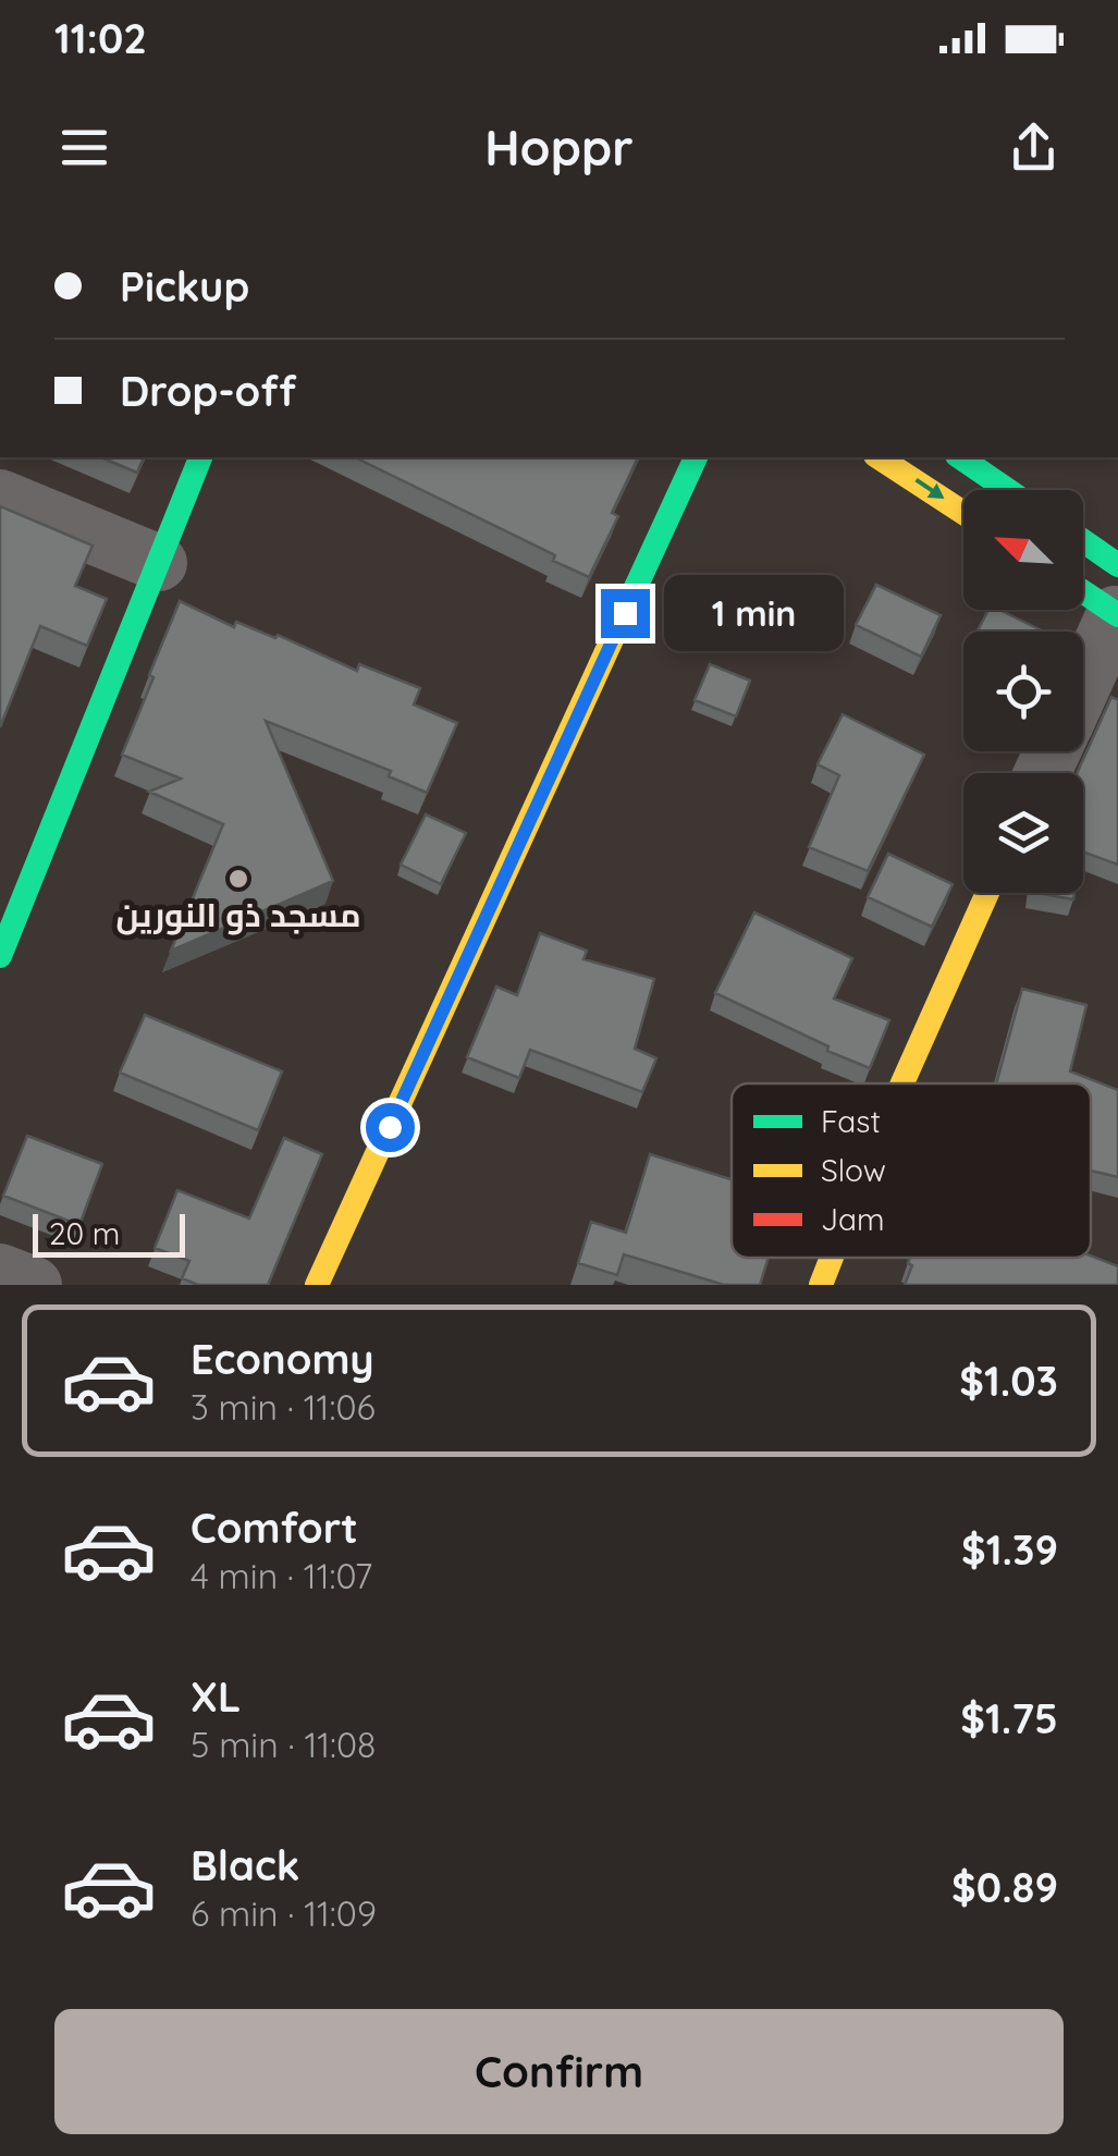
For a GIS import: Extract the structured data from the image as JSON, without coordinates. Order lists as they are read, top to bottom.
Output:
{
  "places": ["مسجد ذو النورين"],
  "legend": ["Fast", "Slow", "Jam"],
  "scale_bar": "20 m",
  "north": "top left",
  "page": {
    "status": "11:02",
    "header": "Hoppr",
    "banner": ["Pickup", "Drop-off"],
    "bubble": "1 min",
    "scale": "20 m",
    "list": [
      {
        "name": "Economy",
        "note": "3 min · 11:06",
        "value": "$1.03"
      },
      {
        "name": "Comfort",
        "note": "4 min · 11:07",
        "value": "$1.39"
      },
      {
        "name": "XL",
        "note": "5 min · 11:08",
        "value": "$1.75"
      },
      {
        "name": "Black",
        "note": "6 min · 11:09",
        "value": "$0.89"
      }
    ],
    "buttons": "Confirm"
  }
}
